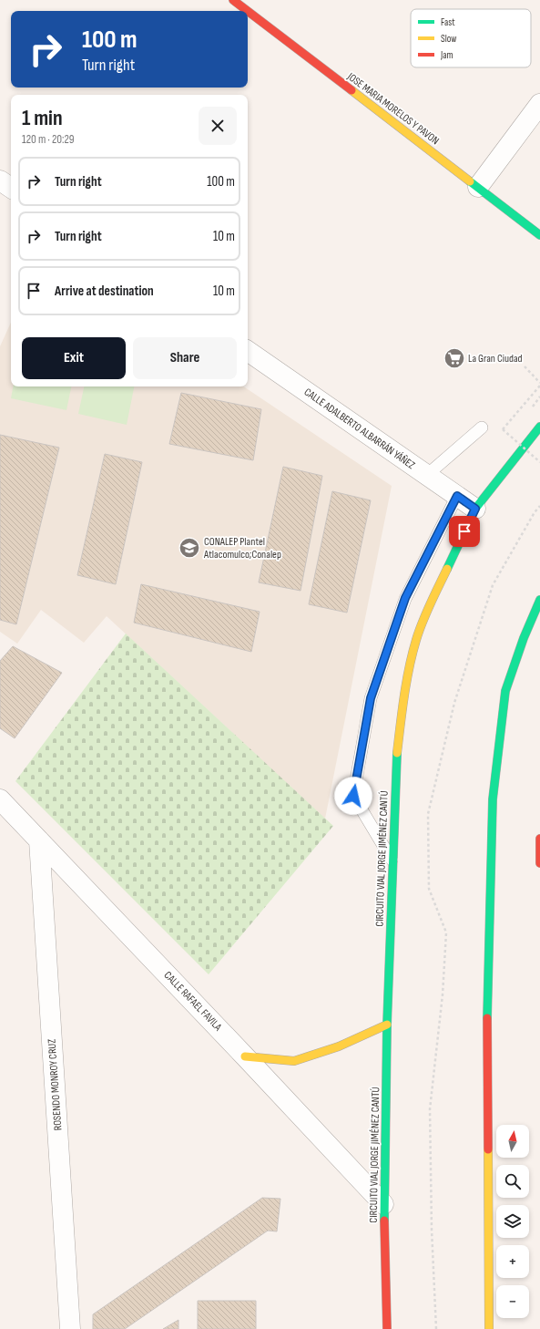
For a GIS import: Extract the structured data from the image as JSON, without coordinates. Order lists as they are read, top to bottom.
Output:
{
  "streets": {
    "main road": ["JOSE MARIA MORELOS Y PAVON", "CIRCUITO VIAL JORGE JIMÉNEZ CANTÚ"],
    "street": ["CALLE ADALBERTO ALBARRÁN YÁÑEZ", "CALLE RAFAEL FAVILA", "ROSENDO MONROY CRUZ"]
  },
  "crossings": [
    ["CALLE ADALBERTO ALBARRÁN YÁÑEZ", "CIRCUITO VIAL JORGE JIMÉNEZ CANTÚ"],
    ["CIRCUITO VIAL JORGE JIMÉNEZ CANTÚ", "CALLE RAFAEL FAVILA"],
    ["CALLE RAFAEL FAVILA", "ROSENDO MONROY CRUZ"]
  ],
  "places": {
    "supermarket": ["La Gran Ciudad"],
    "school or university": ["CONALEP Plantel Atlacomulco;Conalep"]
  },
  "legend": ["Fast", "Slow", "Jam"],
  "north": "top",
  "page": {
    "turn": ["100 m", "Turn right"],
    "heading": ["1 min", "120 m · 20:29"],
    "list": [
      {
        "name": "Turn right",
        "value": "100 m"
      },
      {
        "name": "Turn right",
        "value": "10 m"
      },
      {
        "name": "Arrive at destination",
        "value": "10 m"
      }
    ],
    "buttons": ["Exit", "Share"],
    "map_buttons": ["+", "−"]
  }
}
